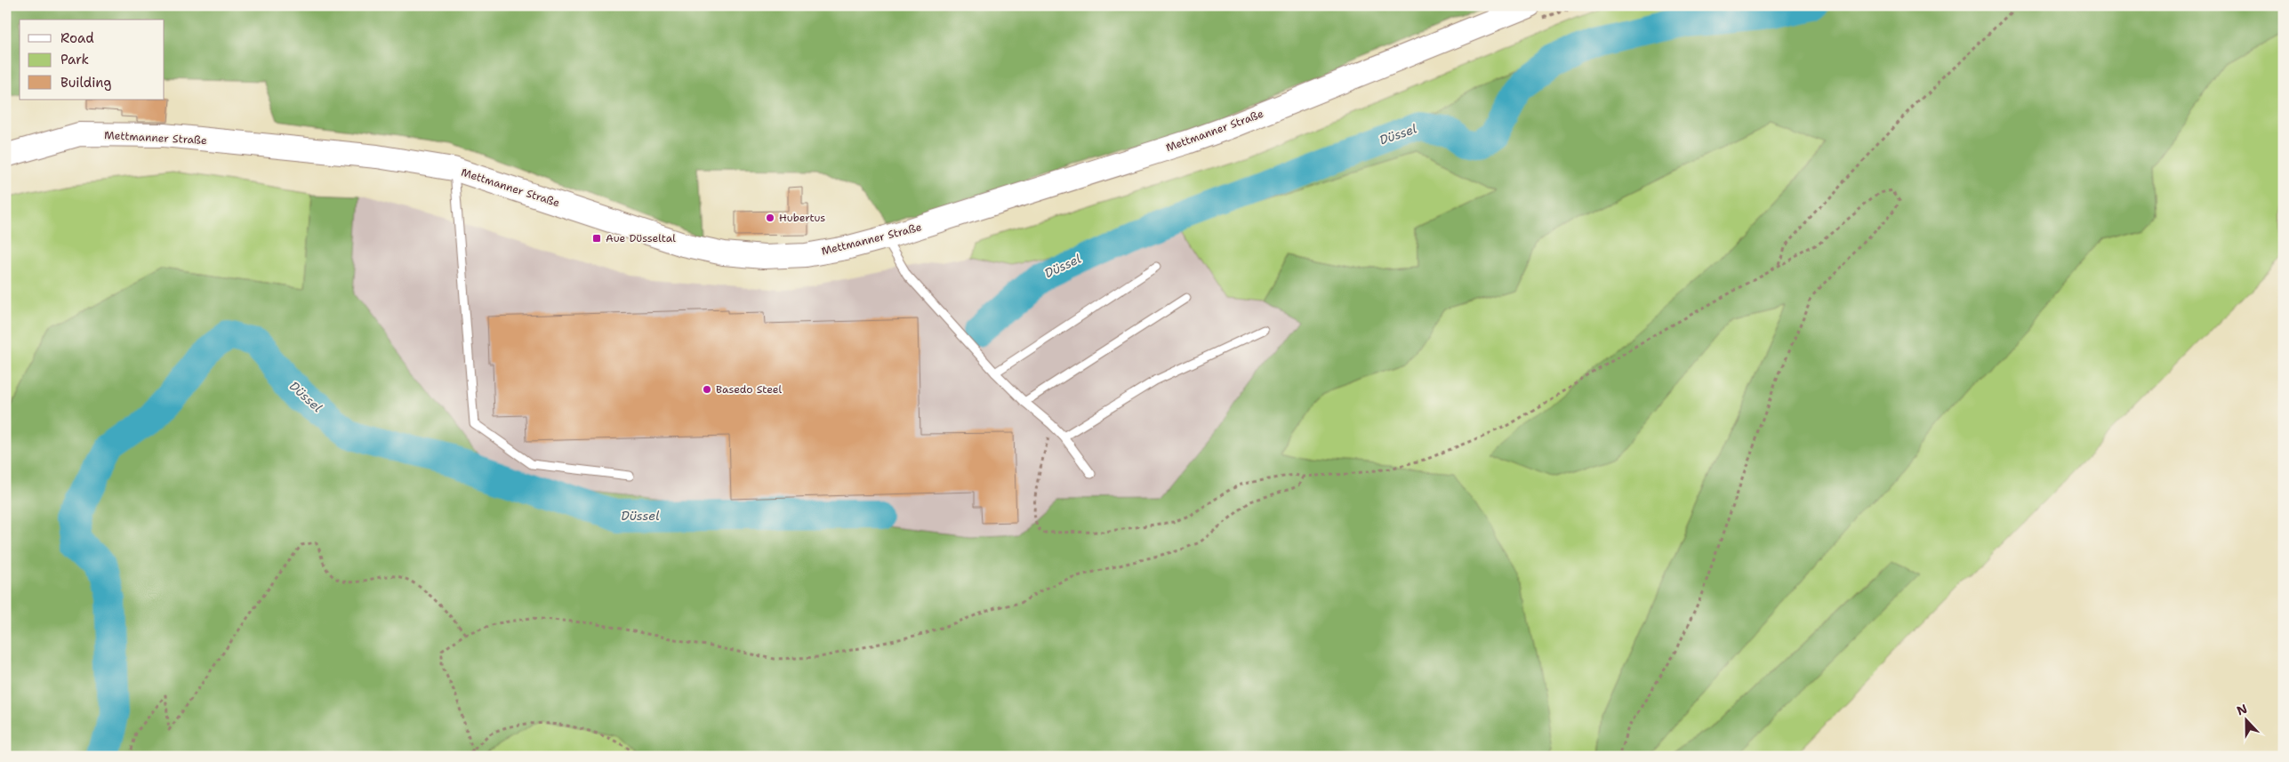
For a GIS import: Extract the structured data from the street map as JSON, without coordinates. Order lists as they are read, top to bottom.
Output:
{
  "streets": {
    "main road": ["Mettmanner Straße"]
  },
  "water": ["Düssel"],
  "places": {
    "other": ["Hubertus", "Basedo Steel"],
    "transit": ["Aue Düsseltal"]
  },
  "legend": ["Road", "Park", "Building"],
  "north": "top"
}
